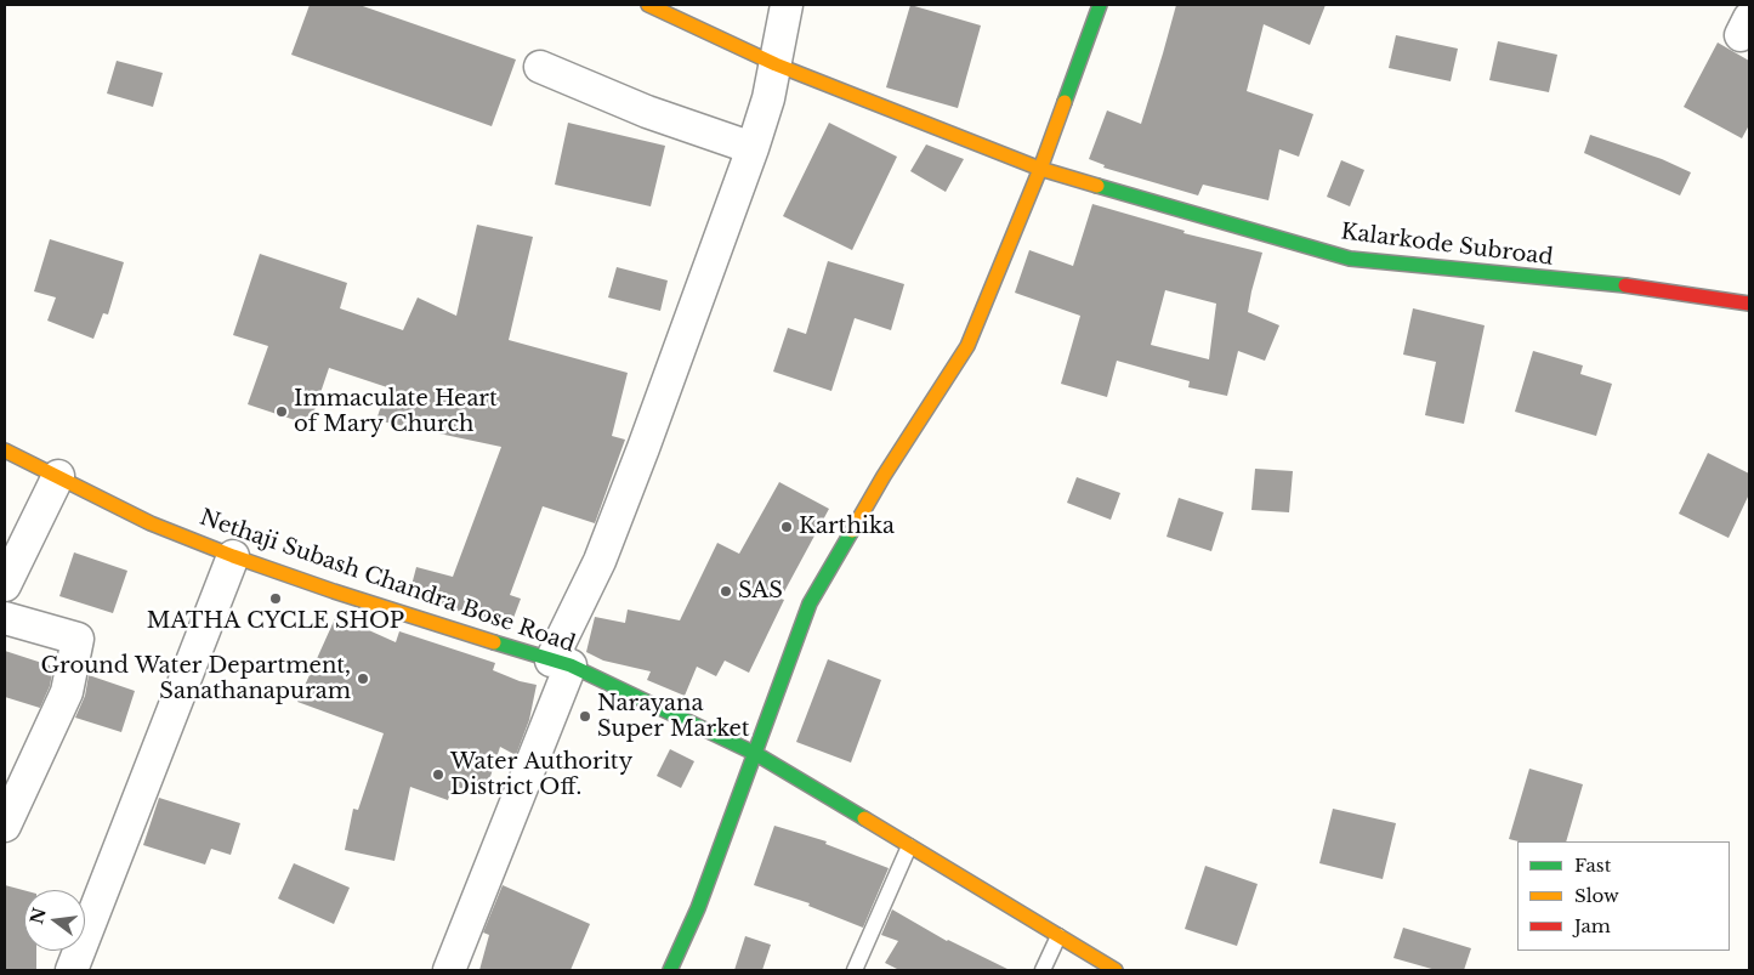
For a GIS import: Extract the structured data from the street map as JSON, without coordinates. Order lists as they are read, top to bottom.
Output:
{
  "streets": {
    "main road": ["Kalarkode Subroad", "Nethaji Subash Chandra Bose Road"]
  },
  "places": [
    "Immaculate Heart of Mary Church",
    "Karthika",
    "SAS",
    "MATHA CYCLE SHOP",
    "Ground Water Department, Sanathanapuram",
    "Narayana Super Market",
    "Water Authority District Off."
  ],
  "legend": ["Fast", "Slow", "Jam"],
  "north": "left"
}
